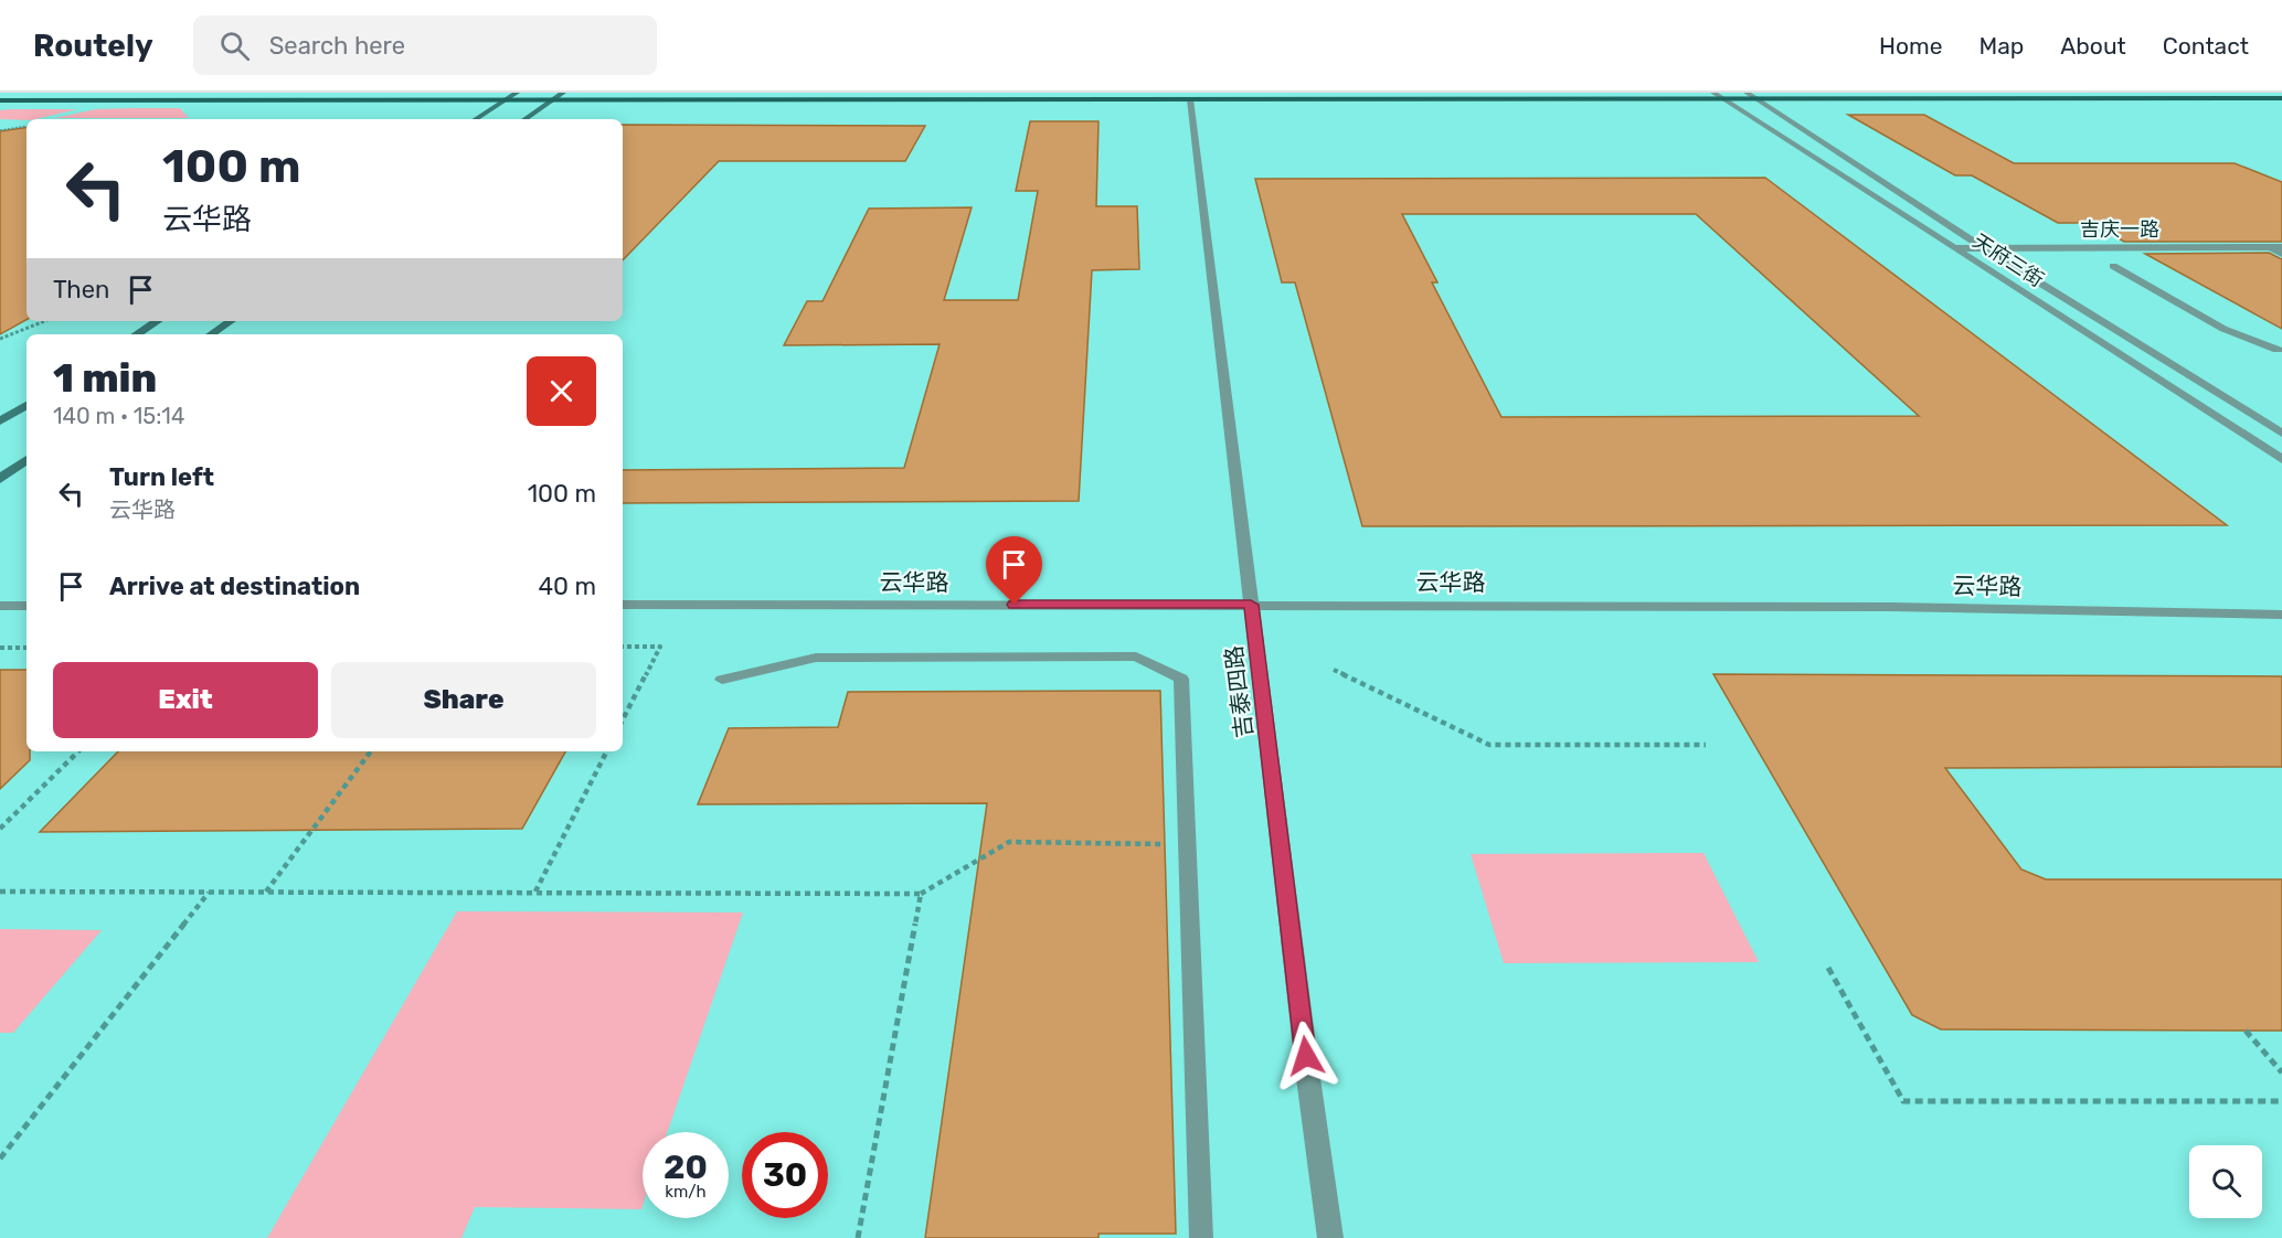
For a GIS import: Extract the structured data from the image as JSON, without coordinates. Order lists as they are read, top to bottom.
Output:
{
  "streets": {
    "street": [
      "吉庆一路",
      "天府三街",
      "云华路",
      "吉泰四路"
    ]
  },
  "crossings": [
    ["吉庆一路", "天府三街"],
    ["云华路", "吉泰四路"]
  ],
  "page": {
    "header": "Routely",
    "search": "Search here",
    "nav": [
      "Home",
      "Map",
      "About",
      "Contact"
    ],
    "turn": ["100 m", "云华路"],
    "then": "Then",
    "heading": ["1 min", "140 m · 15:14"],
    "list": [
      {
        "name": "Turn left",
        "note": "云华路",
        "value": "100 m"
      },
      {
        "name": "Arrive at destination",
        "value": "40 m"
      }
    ],
    "buttons": ["Exit", "Share"],
    "speed": "20 km/h",
    "limit": "30"
  }
}
